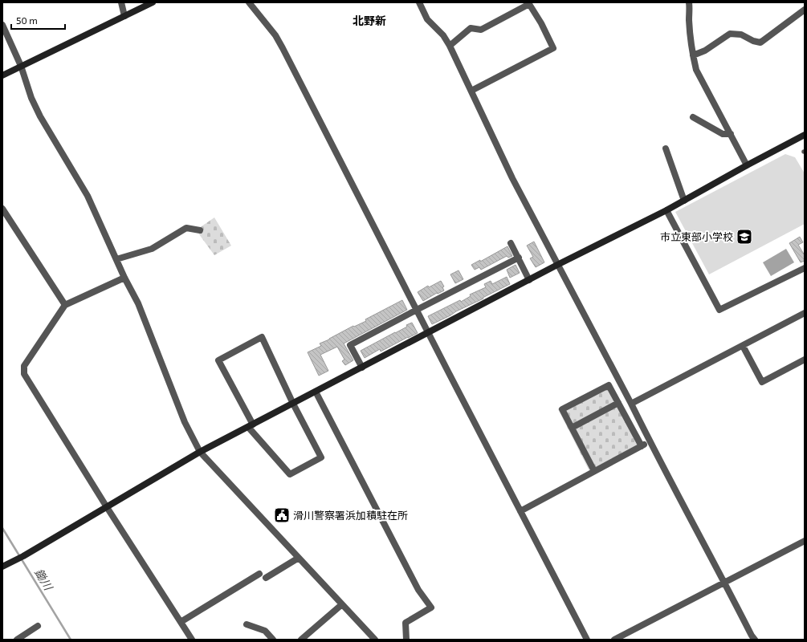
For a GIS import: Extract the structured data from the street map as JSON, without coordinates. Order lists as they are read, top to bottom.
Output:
{
  "districts": ["北野新"],
  "water": ["鋤川"],
  "places": {
    "school or university": ["市立東部小学校"],
    "public building": ["滑川警察署浜加積駐在所"]
  },
  "scale_bar": "50 m"
}
